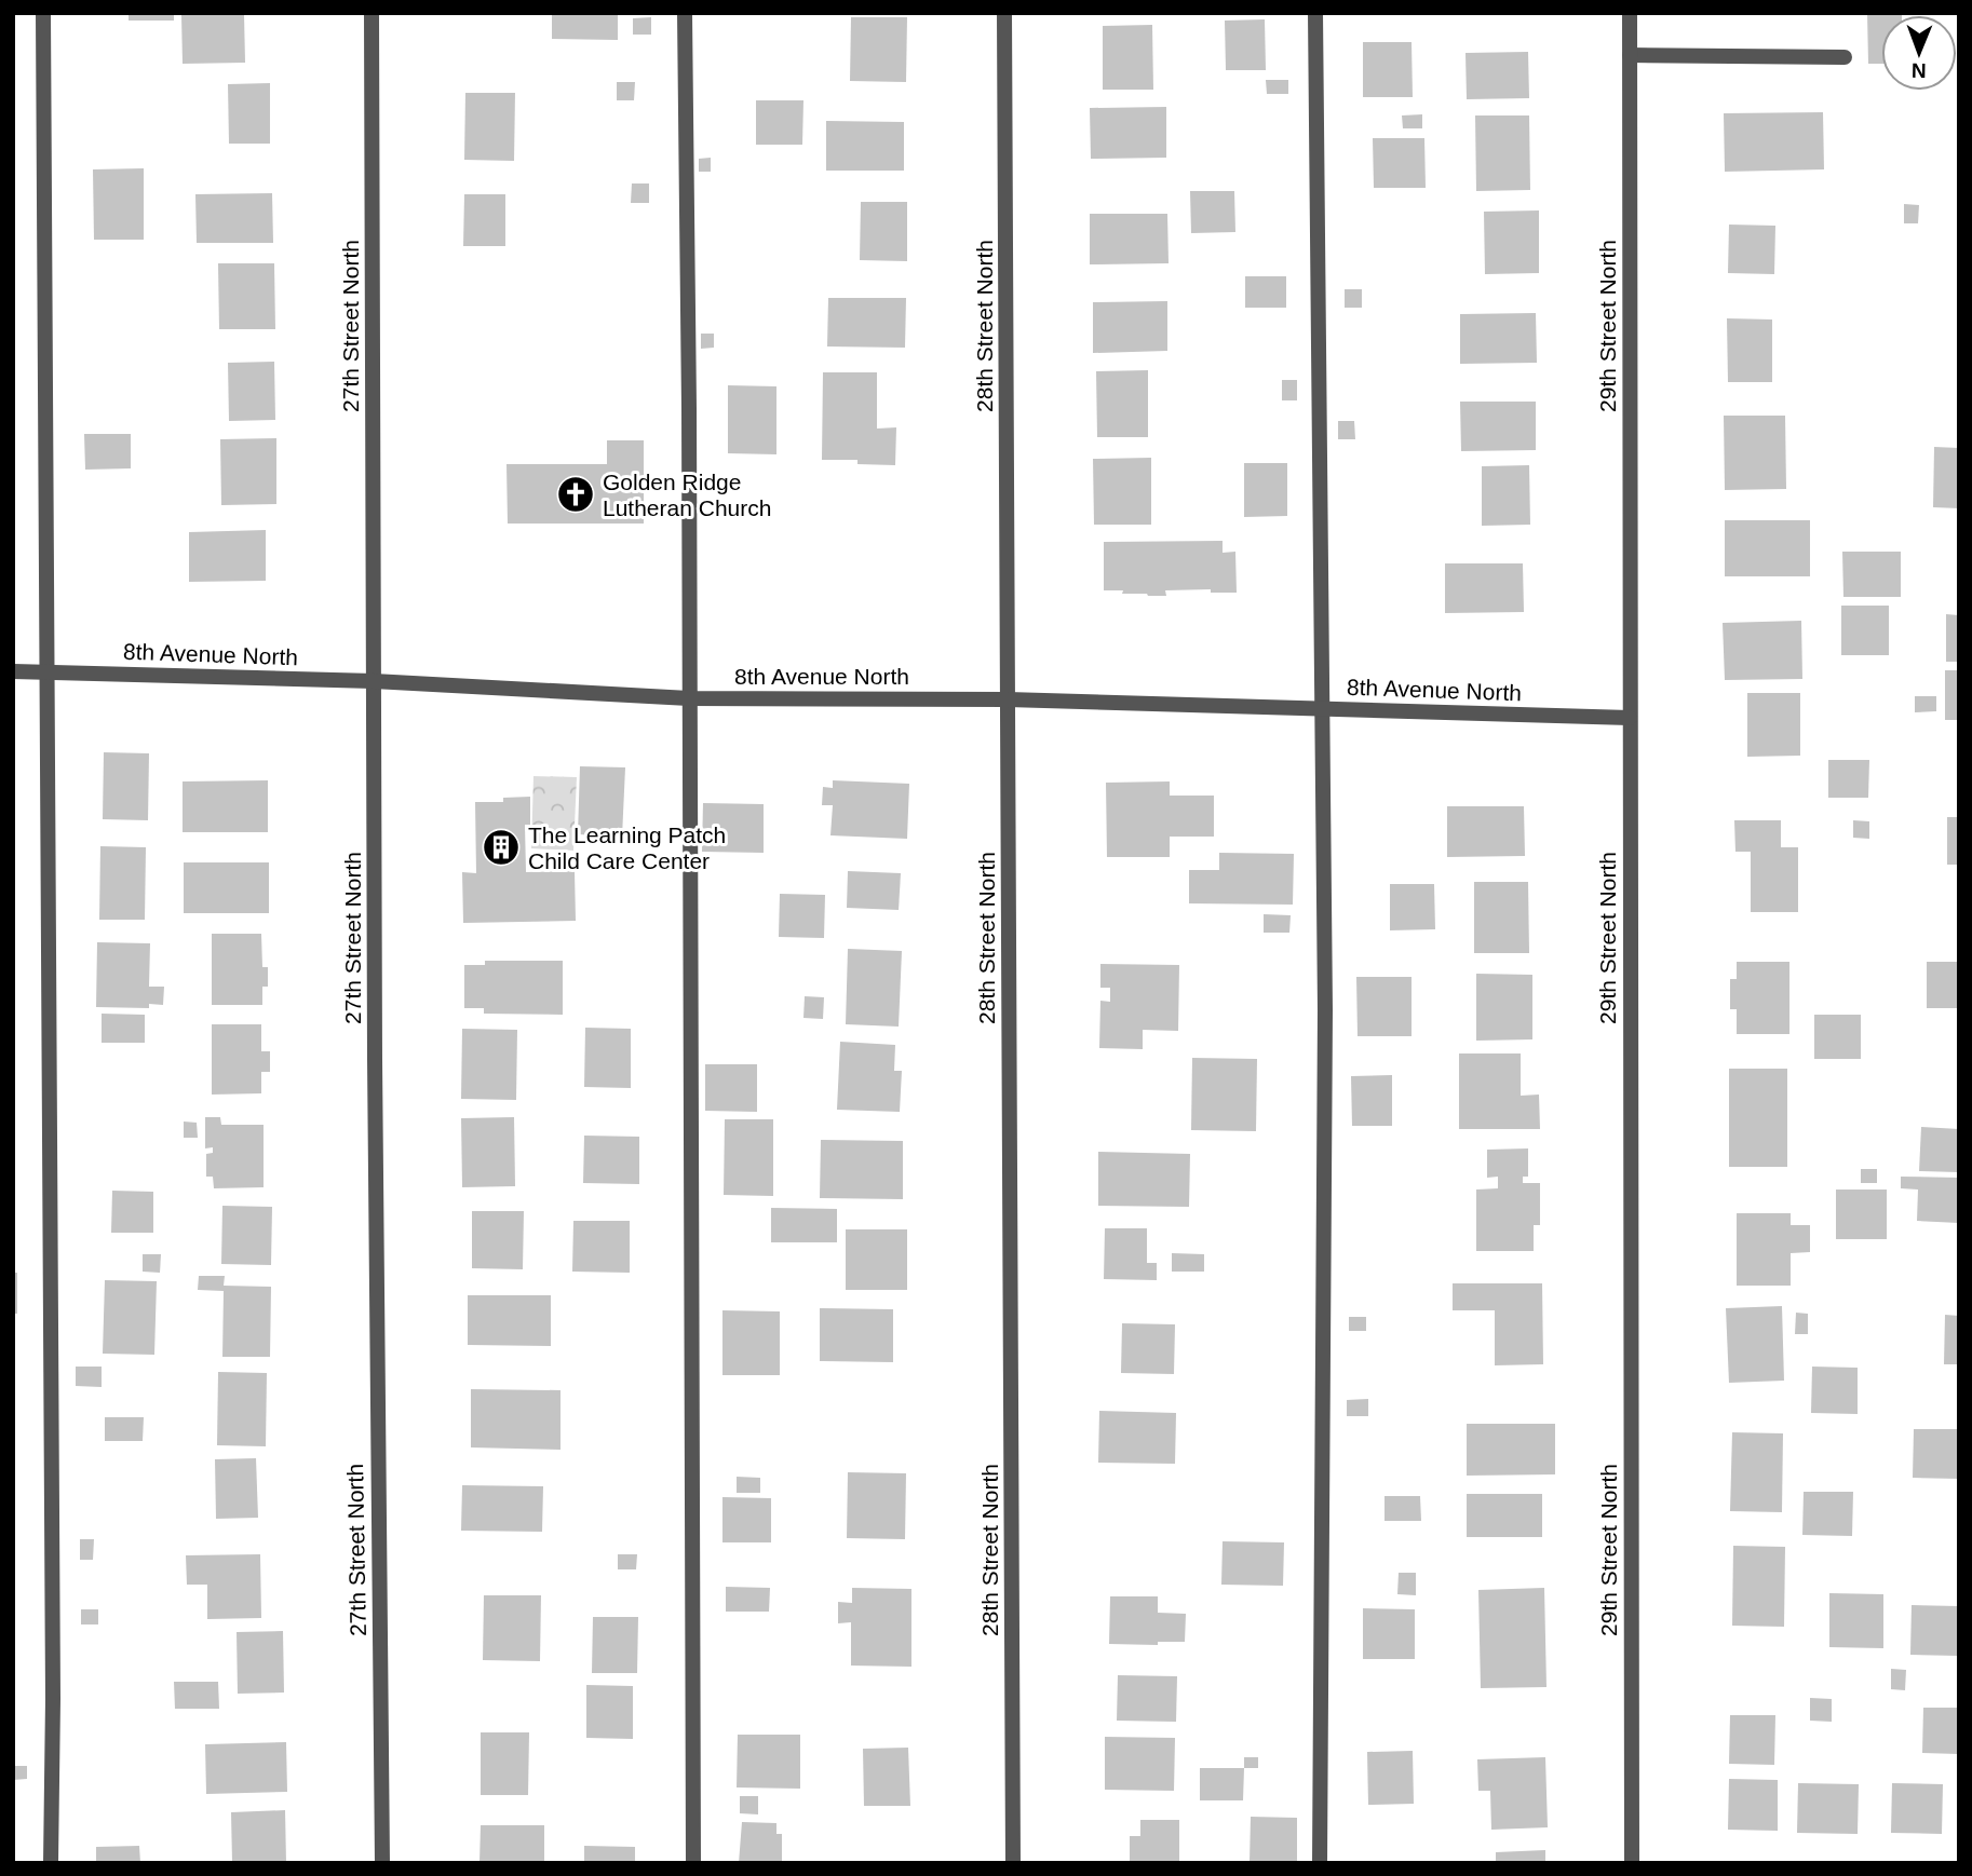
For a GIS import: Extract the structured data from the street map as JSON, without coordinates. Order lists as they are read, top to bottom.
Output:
{
  "streets": {
    "street": [
      "27th Street North",
      "28th Street North",
      "29th Street North",
      "8th Avenue North"
    ]
  },
  "crossings": [
    ["27th Street North", "8th Avenue North"],
    ["28th Street North", "8th Avenue North"],
    ["29th Street North", "8th Avenue North"]
  ],
  "places": {
    "church": ["Golden Ridge Lutheran Church"],
    "building": ["The Learning Patch Child Care Center"]
  },
  "north": "bottom"
}
